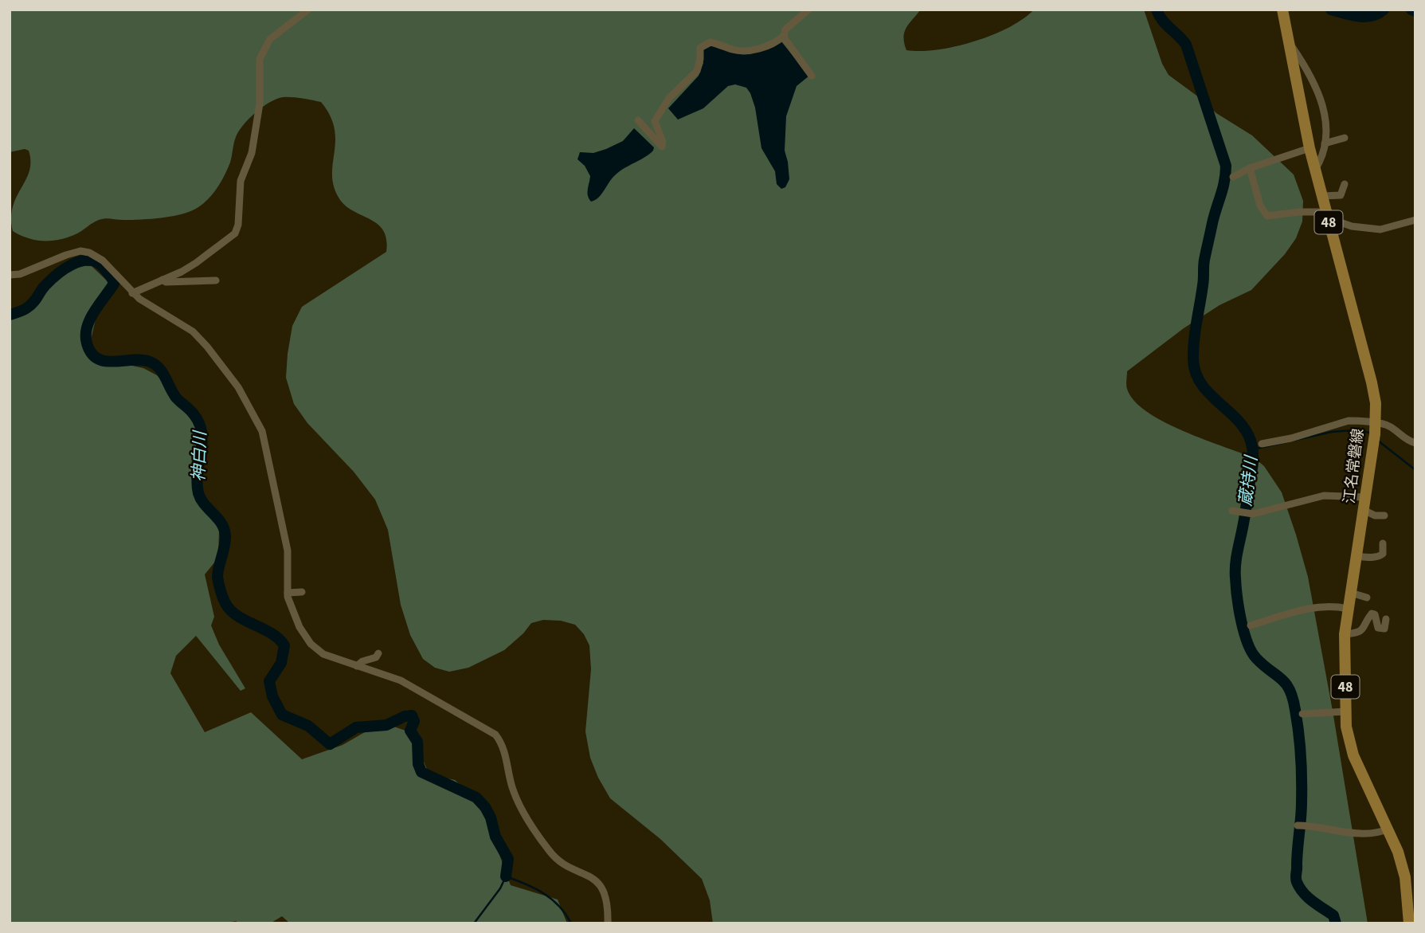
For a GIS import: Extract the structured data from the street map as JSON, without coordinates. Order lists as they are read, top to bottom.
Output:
{
  "streets": {
    "main road": ["48", "江名常磐線"]
  },
  "water": ["神白川", "蔵持川"]
}
